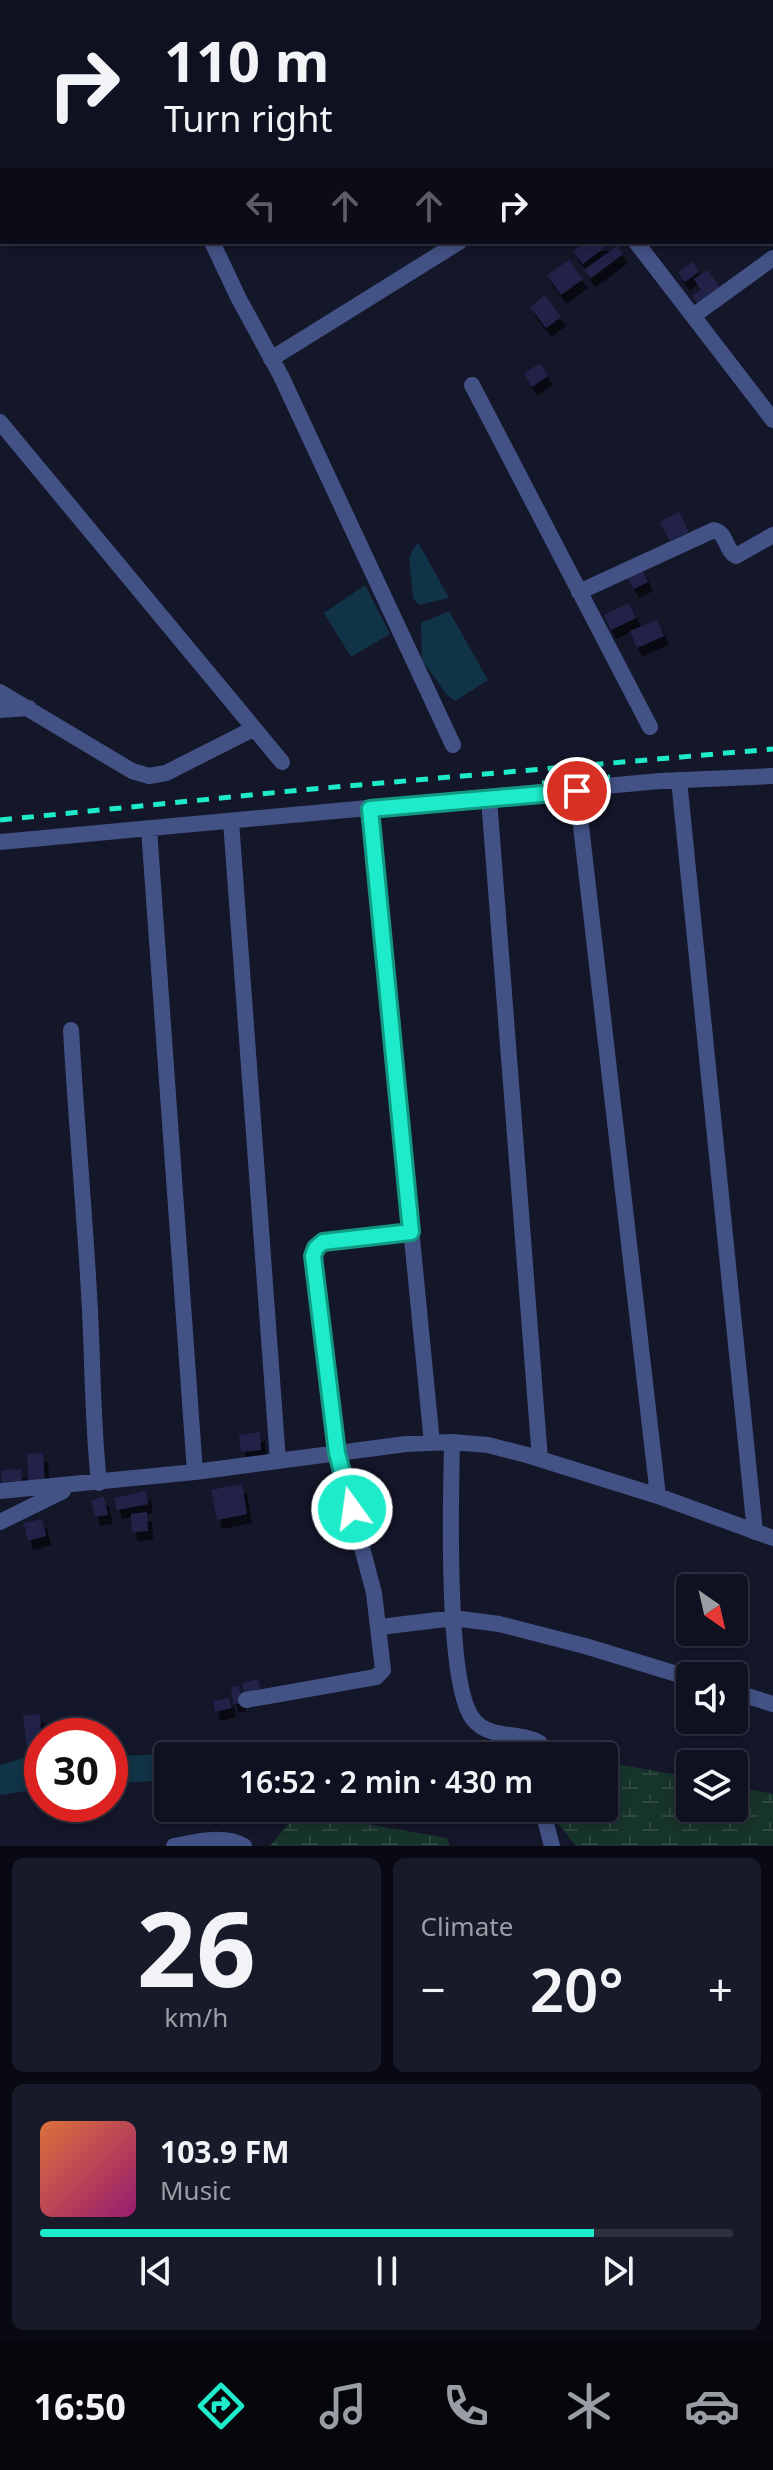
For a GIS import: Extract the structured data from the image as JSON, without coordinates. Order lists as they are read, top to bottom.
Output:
{
  "north": "bottom right",
  "page": {
    "turn": ["110 m", "Turn right"],
    "limit": "30",
    "trip": "16:52 · 2 min · 430 m",
    "tile": [
      ["26", "km/h"],
      "Climate"
    ],
    "heat": ["−", "20°", "+"],
    "song": ["103.9 FM", "Music"],
    "tabs": "16:50"
  }
}
